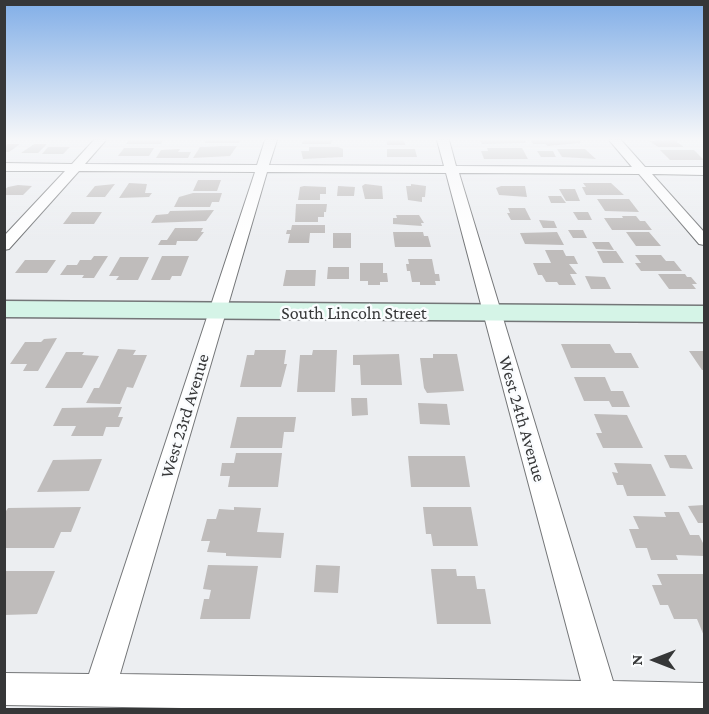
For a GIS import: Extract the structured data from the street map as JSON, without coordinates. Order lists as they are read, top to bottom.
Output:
{
  "streets": {
    "street": ["South Lincoln Street", "West 23rd Avenue", "West 24th Avenue"]
  },
  "crossings": [
    ["South Lincoln Street", "West 23rd Avenue"],
    ["South Lincoln Street", "West 24th Avenue"]
  ],
  "north": "left"
}
